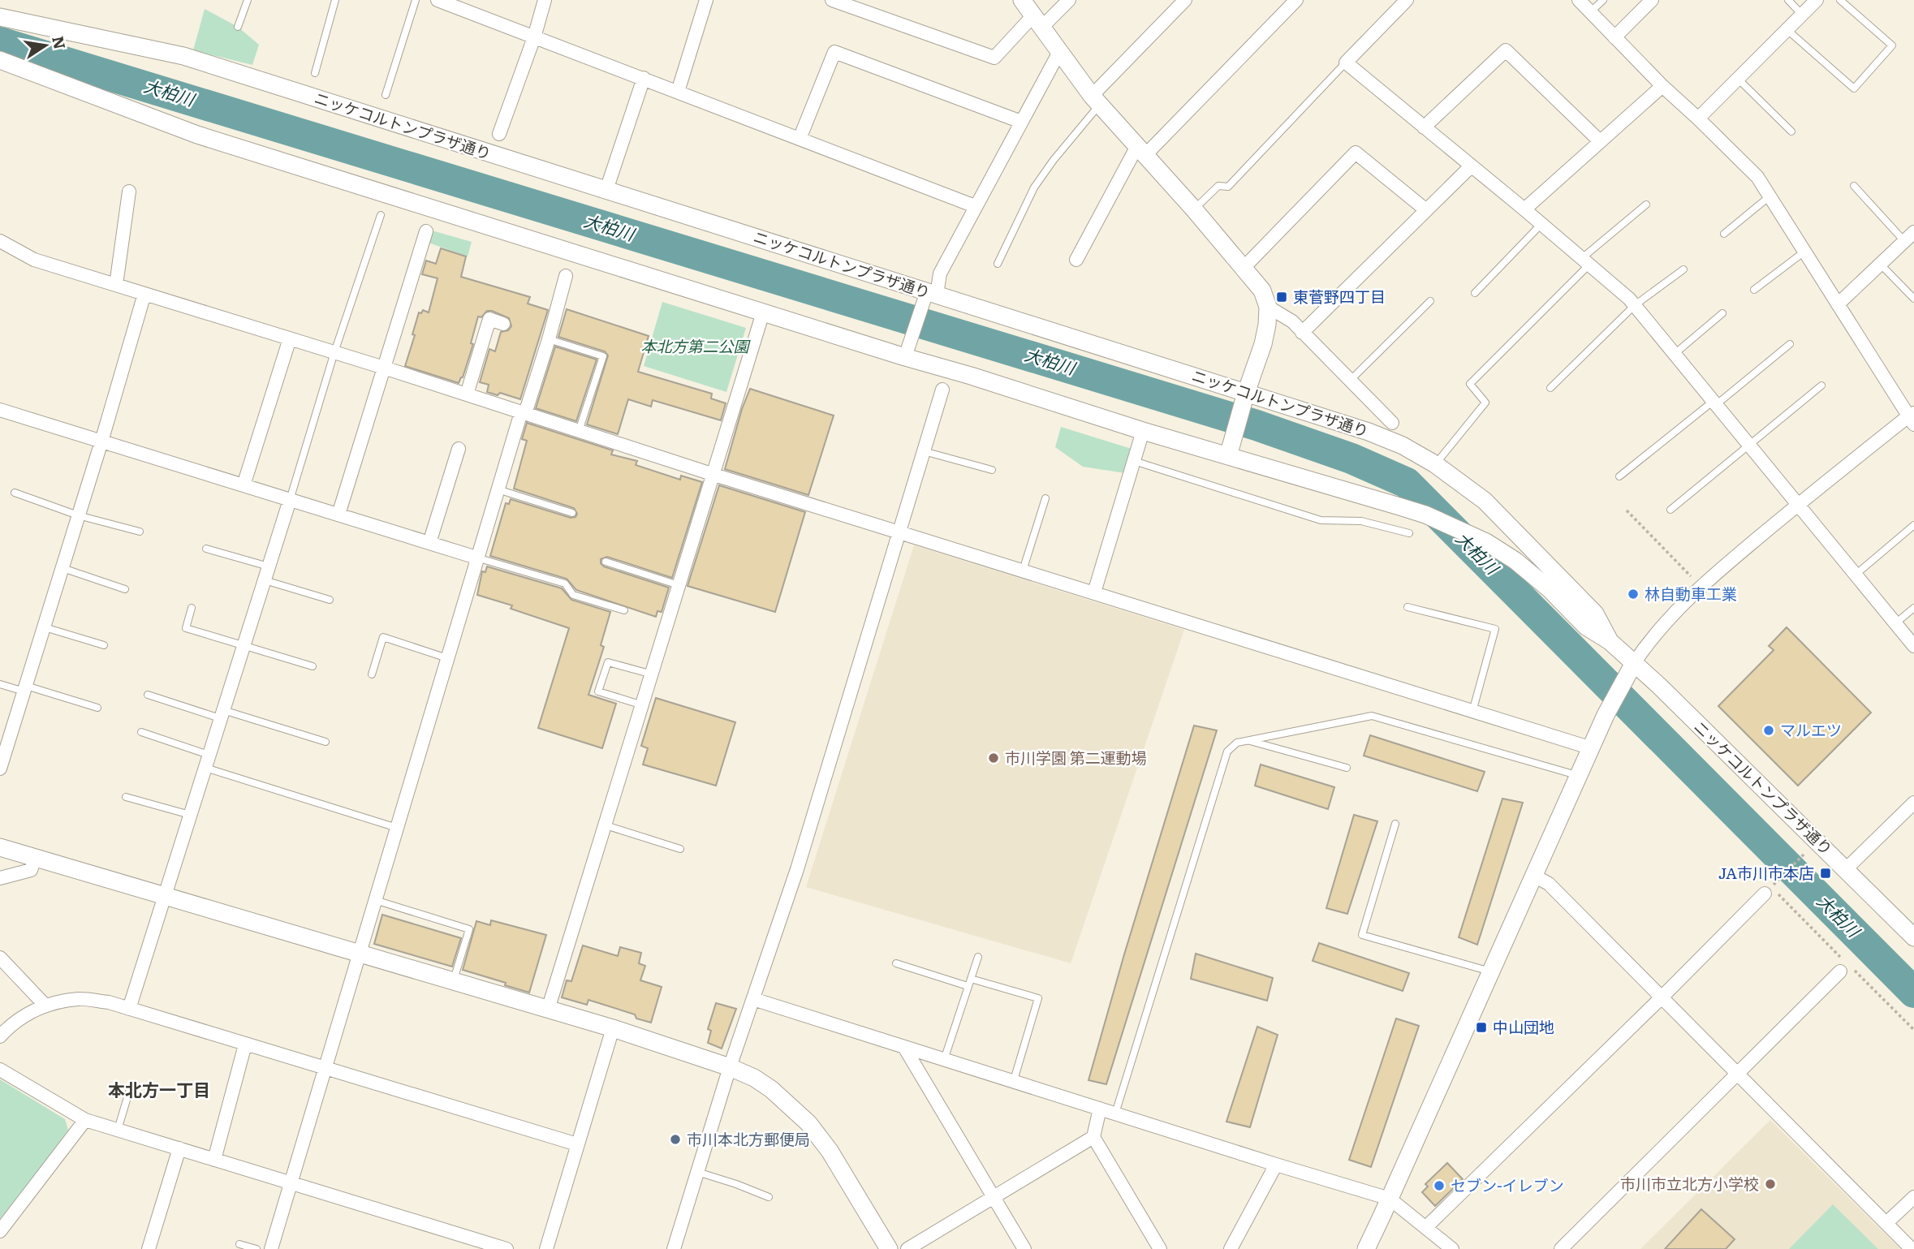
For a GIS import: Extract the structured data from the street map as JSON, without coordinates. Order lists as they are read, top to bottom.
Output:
{
  "streets": {
    "street": ["ニッケコルトンプラザ通り"]
  },
  "districts": ["本北方一丁目"],
  "water": ["大柏川"],
  "parks": ["本北方第二公園"],
  "places": {
    "transit": ["東菅野四丁目", "JA市川市本店", "中山団地"],
    "other": [
      "林自動車工業",
      "マルエツ",
      "市川学園 第二運動場",
      "市川本北方郵便局",
      "市川市立北方小学校",
      "セブン-イレブン"
    ]
  },
  "north": "right"
}
